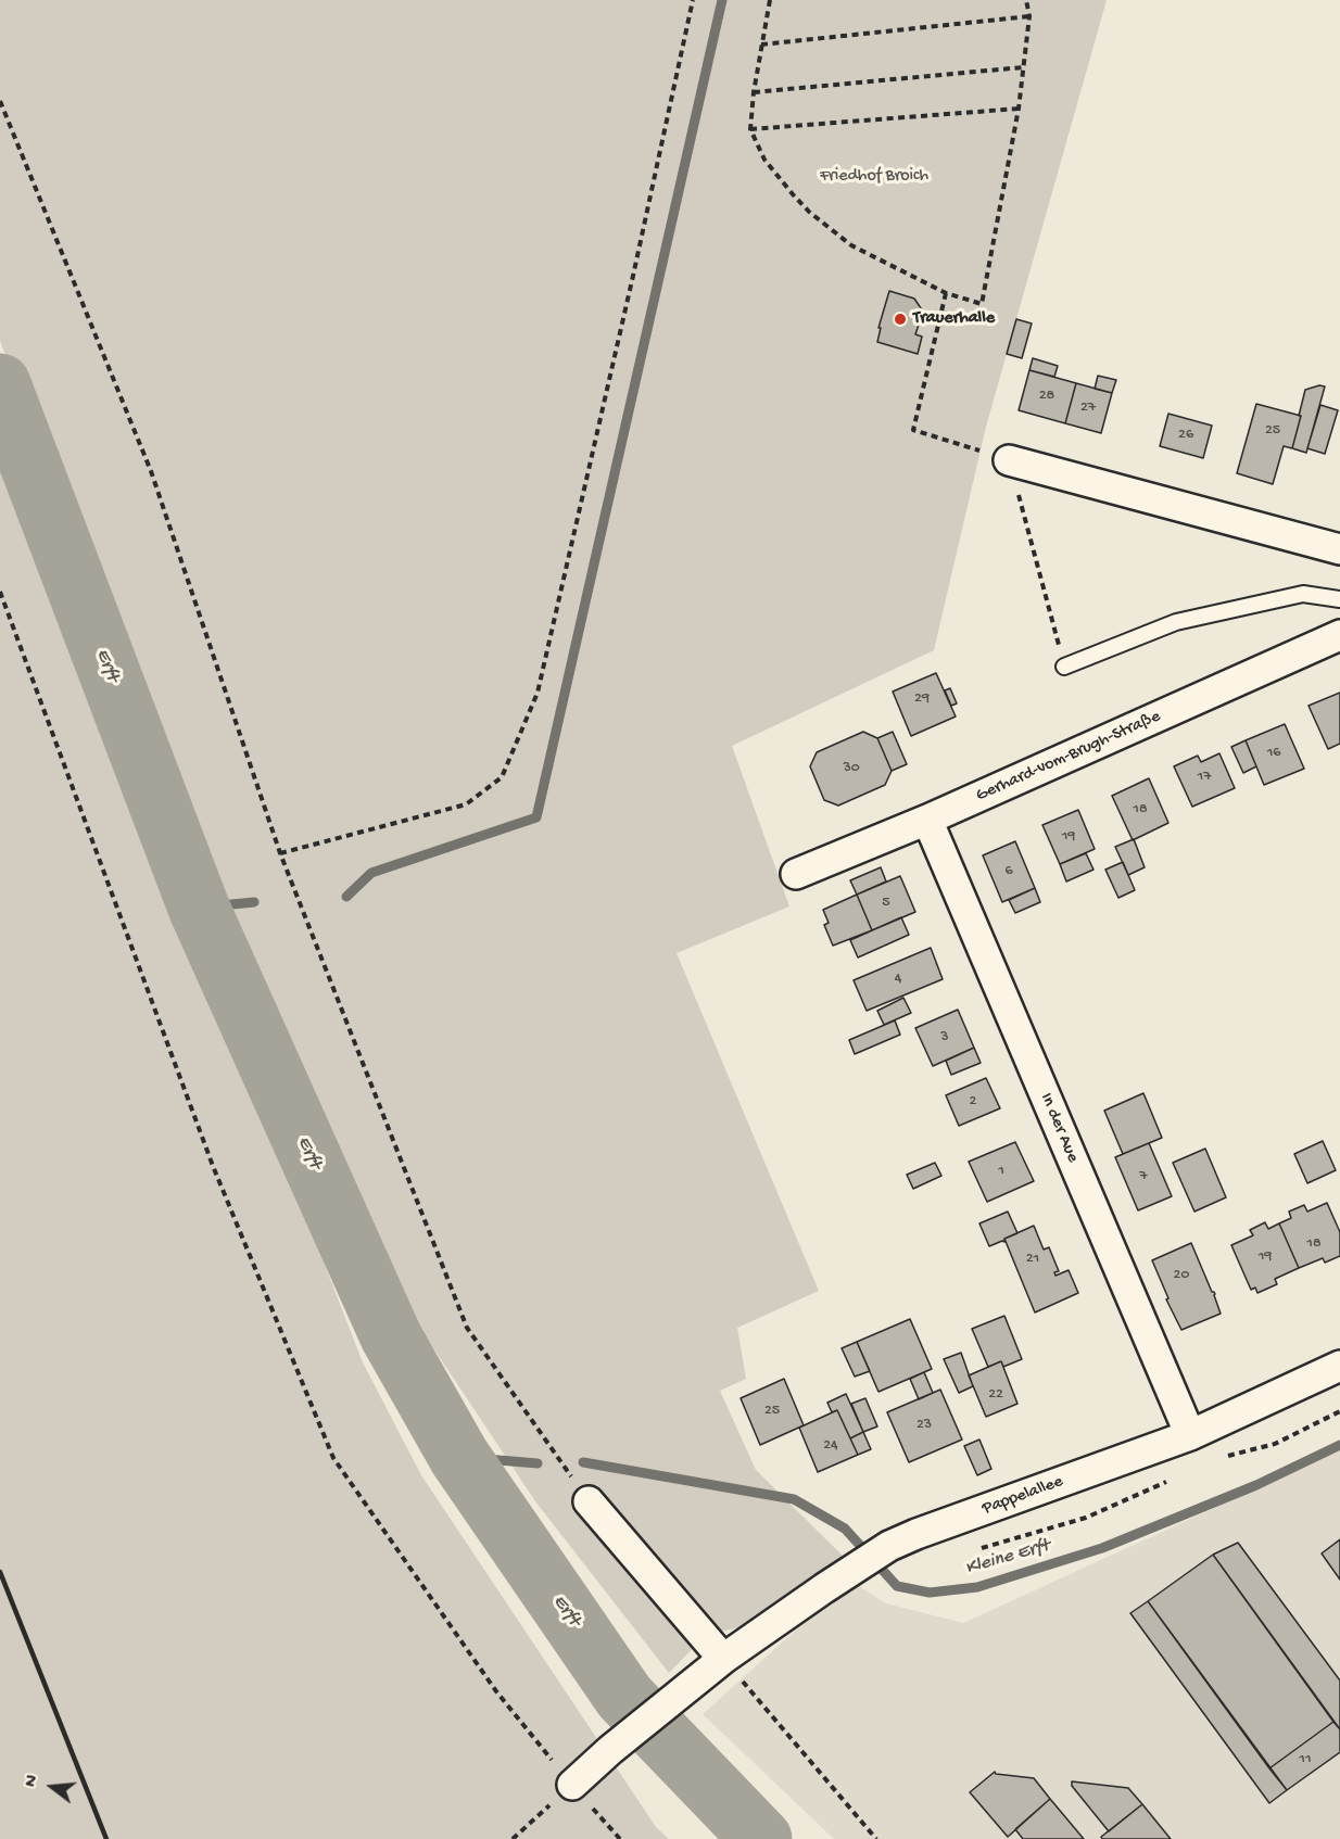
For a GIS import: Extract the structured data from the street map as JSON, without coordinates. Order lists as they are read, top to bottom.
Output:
{
  "streets": {
    "street": ["Gerhard-vom-Brugh-Straße", "In der Aue", "Pappelallee"]
  },
  "crossings": [
    ["Gerhard-vom-Brugh-Straße", "In der Aue"],
    ["In der Aue", "Pappelallee"]
  ],
  "water": ["Erft", "Kleine Erft"],
  "parks": ["Friedhof Broich"],
  "places": ["Trauerhalle"],
  "house_numbers": [
    "28",
    "27",
    "25",
    "26",
    "29",
    "16",
    "30",
    "17",
    "18",
    "19",
    "6",
    "5",
    "4",
    "3",
    "2",
    "1",
    "7",
    "18",
    "19",
    "21",
    "20",
    "22",
    "25",
    "23",
    "24",
    "11"
  ],
  "north": "left"
}
